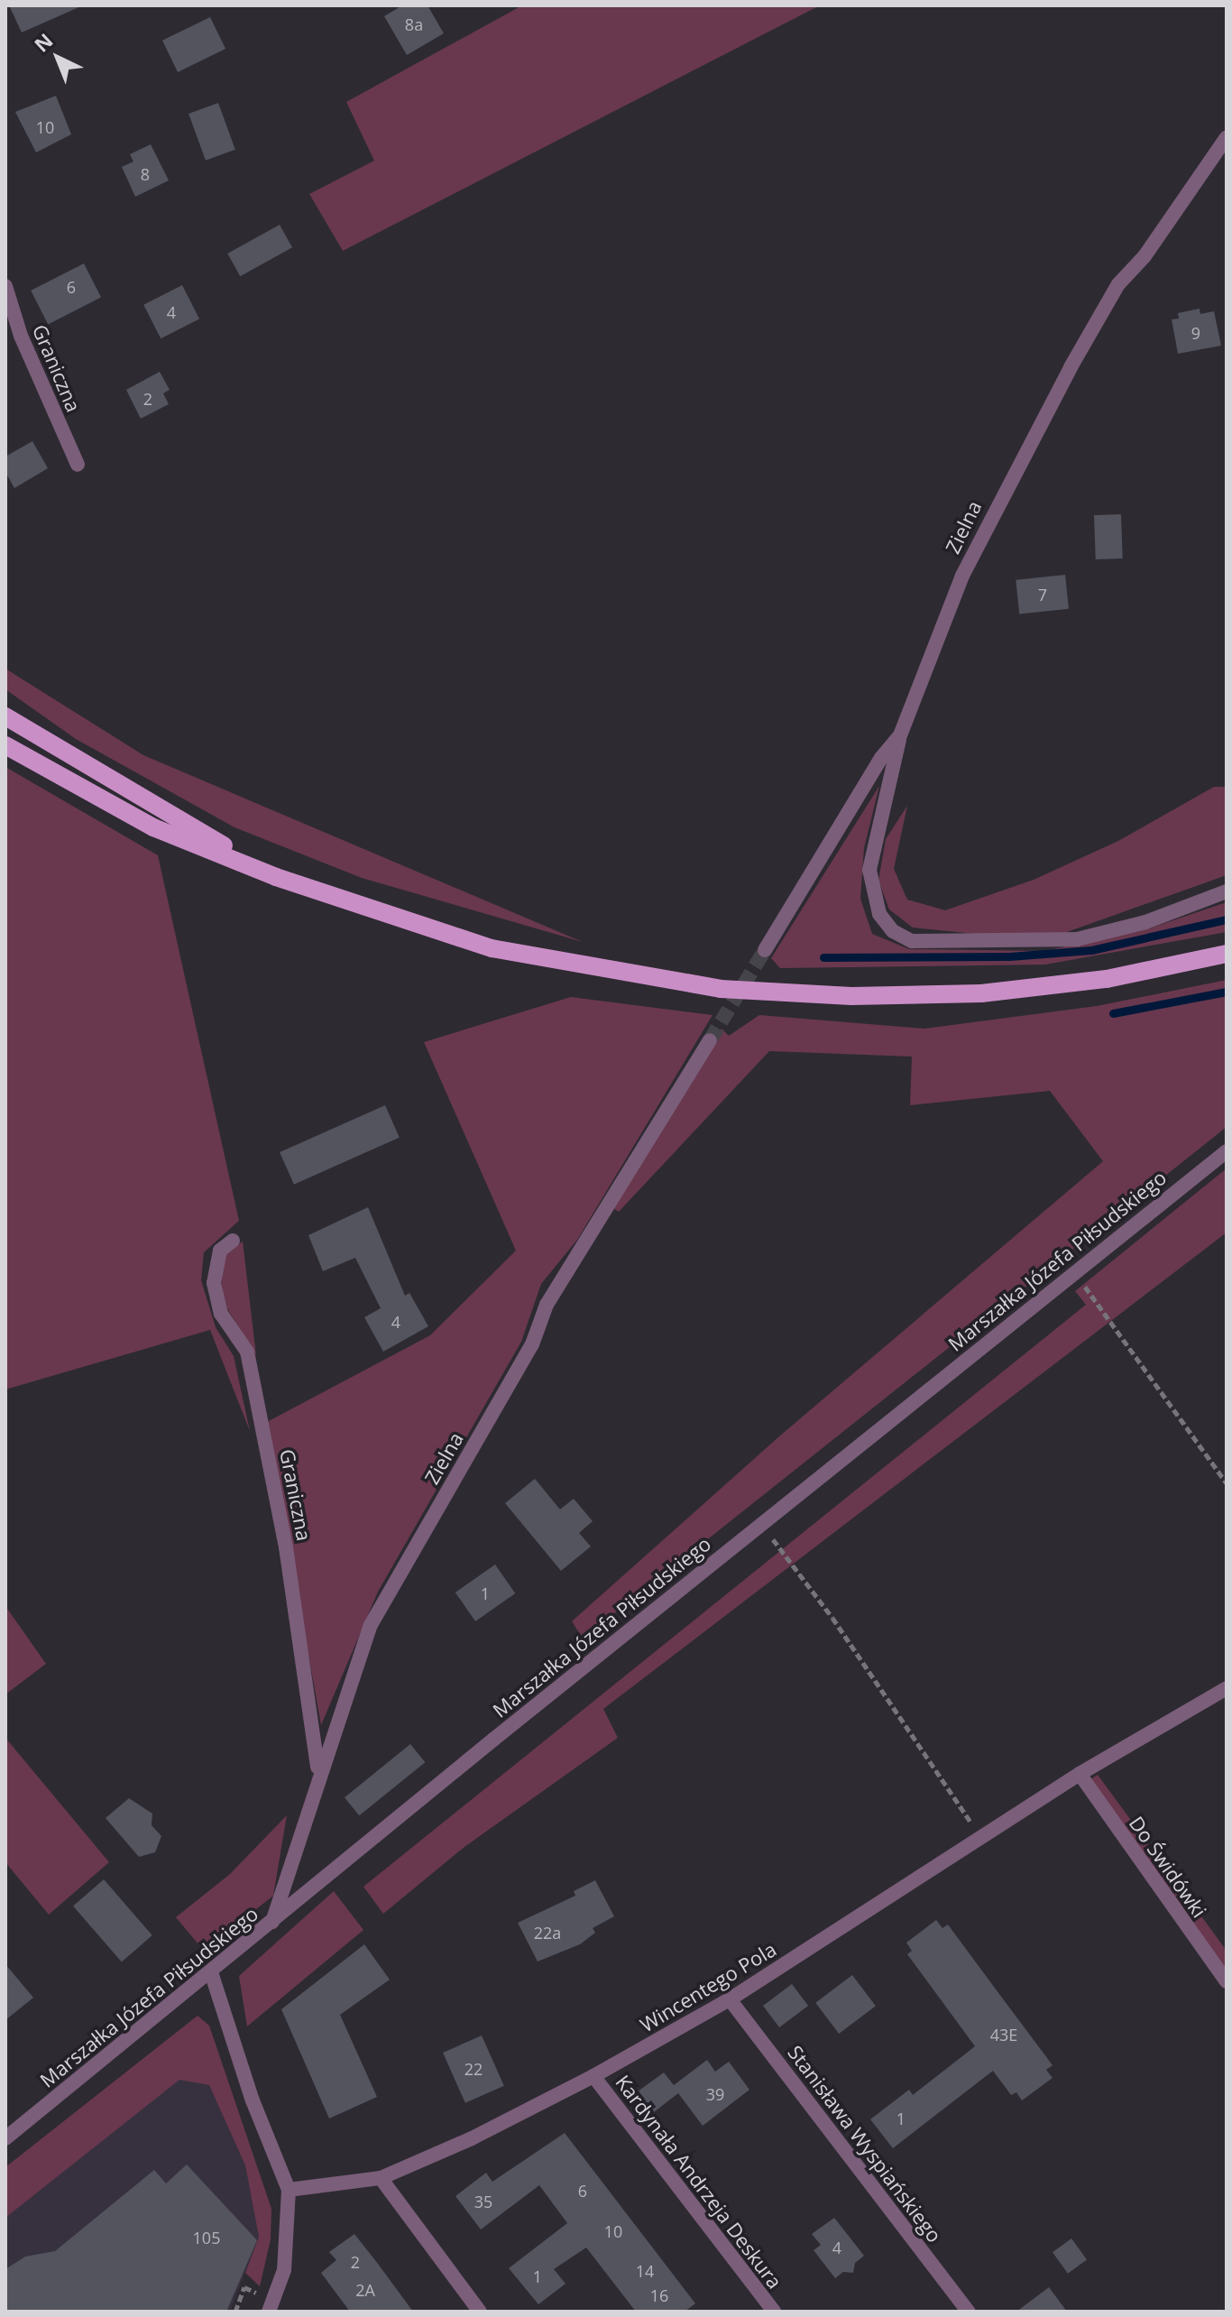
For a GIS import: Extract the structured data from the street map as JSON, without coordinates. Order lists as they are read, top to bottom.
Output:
{
  "streets": {
    "street": [
      "Graniczna",
      "Zielna",
      "Marszałka Józefa Piłsudskiego",
      "Do Świdówki",
      "Wincentego Pola",
      "Stanisława Wyspiańskiego",
      "Kardynała Andrzeja Deskura"
    ]
  },
  "crossings": [
    ["Graniczna", "Zielna"],
    ["Zielna", "Marszałka Józefa Piłsudskiego"],
    ["Do Świdówki", "Wincentego Pola"],
    ["Wincentego Pola", "Stanisława Wyspiańskiego"],
    ["Wincentego Pola", "Kardynała Andrzeja Deskura"]
  ],
  "house_numbers": [
    "8a",
    "10",
    "8",
    "6",
    "4",
    "9",
    "2",
    "7",
    "4",
    "1",
    "22a",
    "43E",
    "22",
    "39",
    "1",
    "6",
    "35",
    "10",
    "105",
    "4",
    "2",
    "14",
    "1",
    "2A",
    "16"
  ],
  "north": "top left"
}
